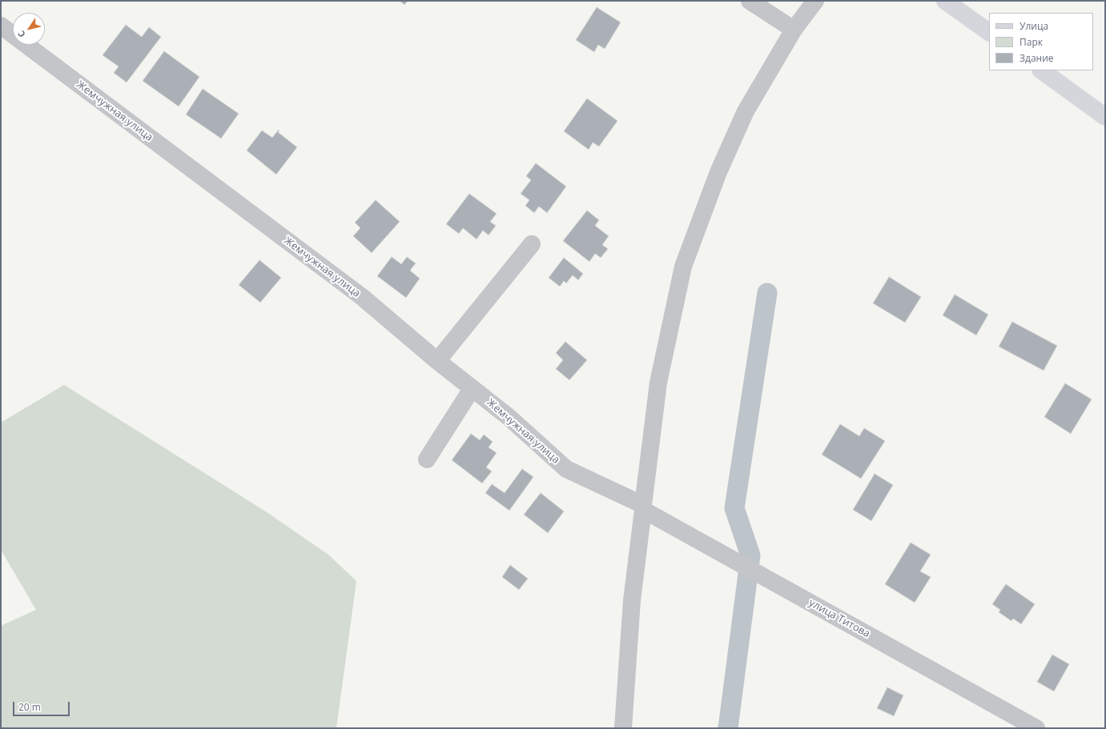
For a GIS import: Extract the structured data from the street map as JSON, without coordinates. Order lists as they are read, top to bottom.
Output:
{
  "streets": {
    "street": ["Жемчужная улица", "улица Титова"]
  },
  "crossings": [
    ["Жемчужная улица", "улица Титова"]
  ],
  "legend": ["Улица", "Парк", "Здание"],
  "scale_bar": "20 m",
  "north": "bottom left"
}
